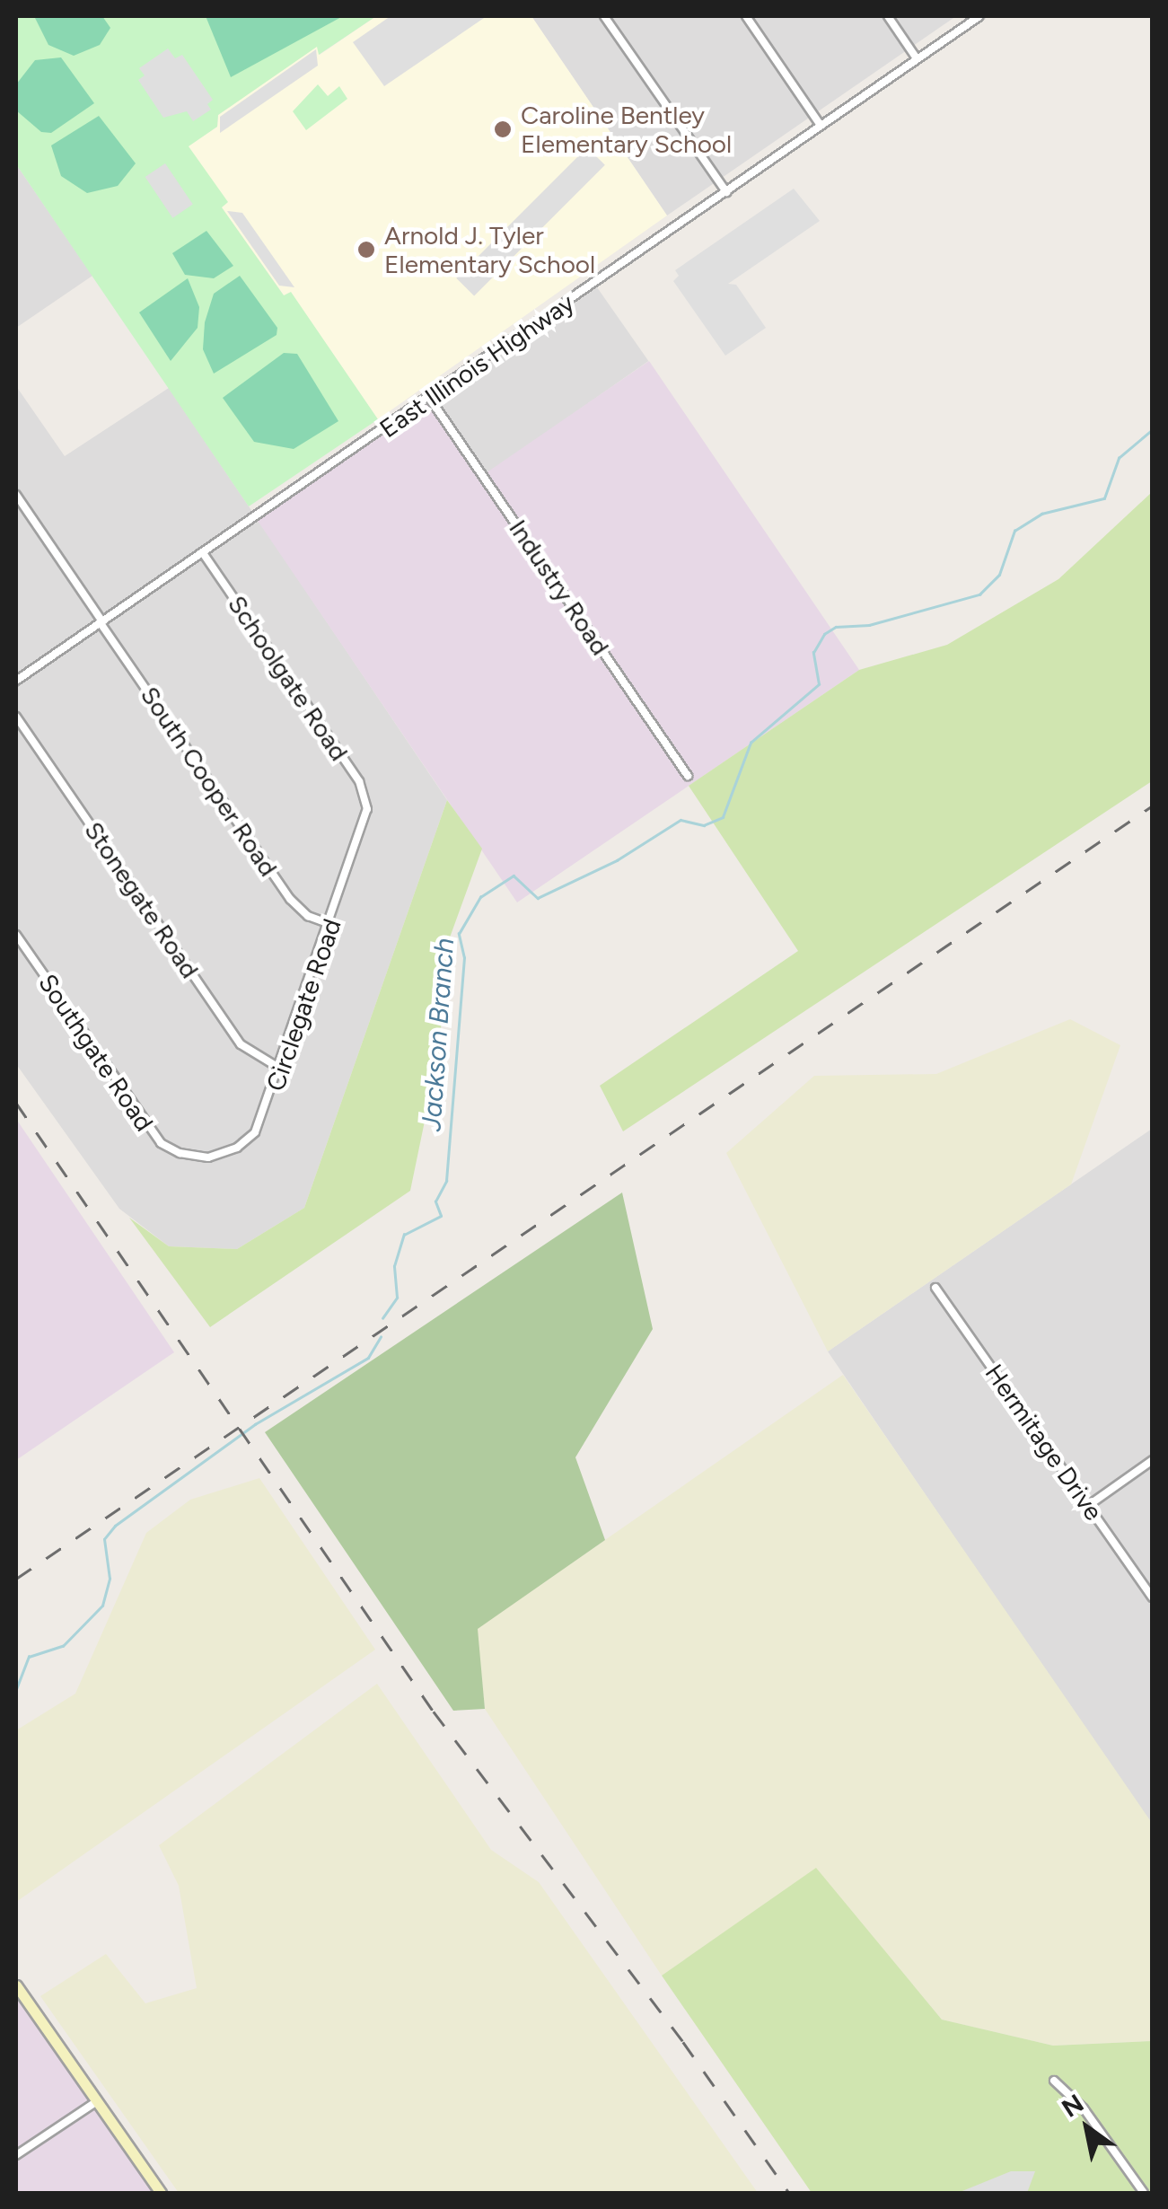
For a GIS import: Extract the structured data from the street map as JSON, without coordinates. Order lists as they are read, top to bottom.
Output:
{
  "streets": {
    "street": [
      "East Illinois Highway",
      "Industry Road",
      "Schoolgate Road",
      "South Cooper Road",
      "Stonegate Road",
      "Circlegate Road",
      "Southgate Road",
      "Hermitage Drive"
    ]
  },
  "crossings": [
    ["East Illinois Highway", "Industry Road"],
    ["East Illinois Highway", "Schoolgate Road"],
    ["East Illinois Highway", "South Cooper Road"],
    ["Schoolgate Road", "Circlegate Road"],
    ["South Cooper Road", "Circlegate Road"],
    ["Stonegate Road", "Circlegate Road"],
    ["Circlegate Road", "Southgate Road"]
  ],
  "water": ["Jackson Branch"],
  "places": ["Caroline Bentley Elementary School", "Arnold J. Tyler Elementary School"],
  "north": "top left"
}
